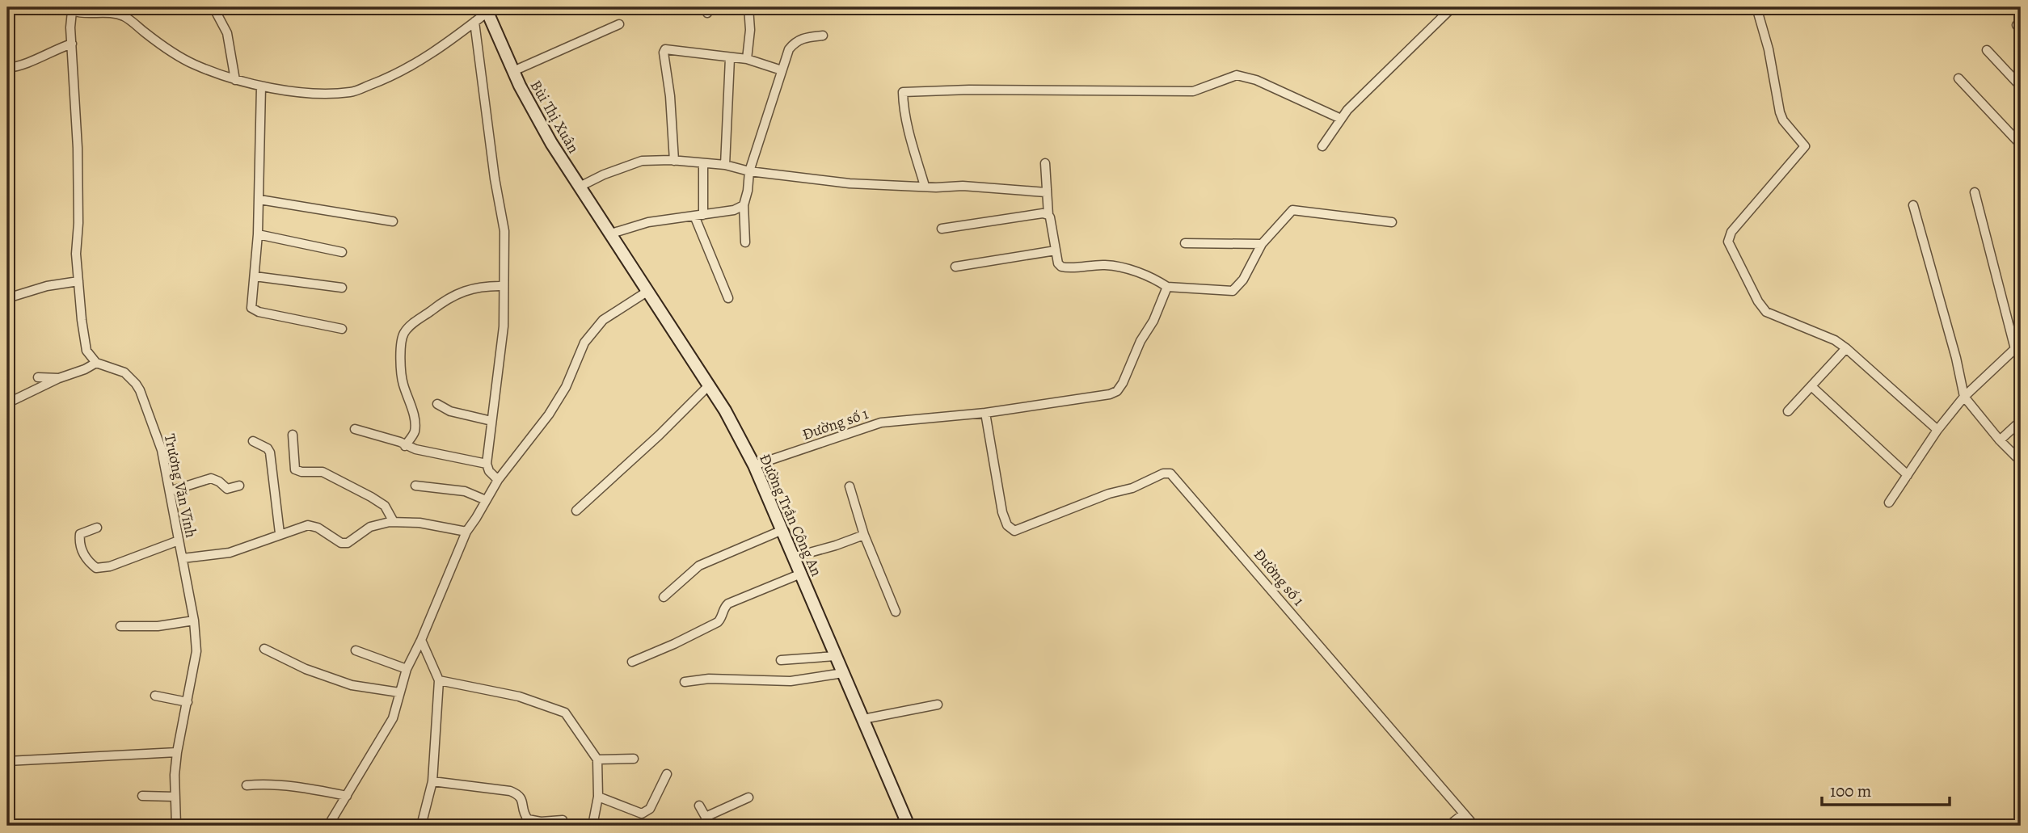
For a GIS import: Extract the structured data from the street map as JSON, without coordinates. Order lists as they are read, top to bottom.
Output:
{
  "streets": {
    "main road": ["Bùi Thị Xuân", "Đường Trần Công An"],
    "street": ["Đường số 1", "Trương Văn Vĩnh"]
  },
  "crossings": [
    ["Bùi Thị Xuân", "Đường Trần Công An"],
    ["Đường số 1", "Đường Trần Công An"]
  ],
  "scale_bar": "100 m"
}
